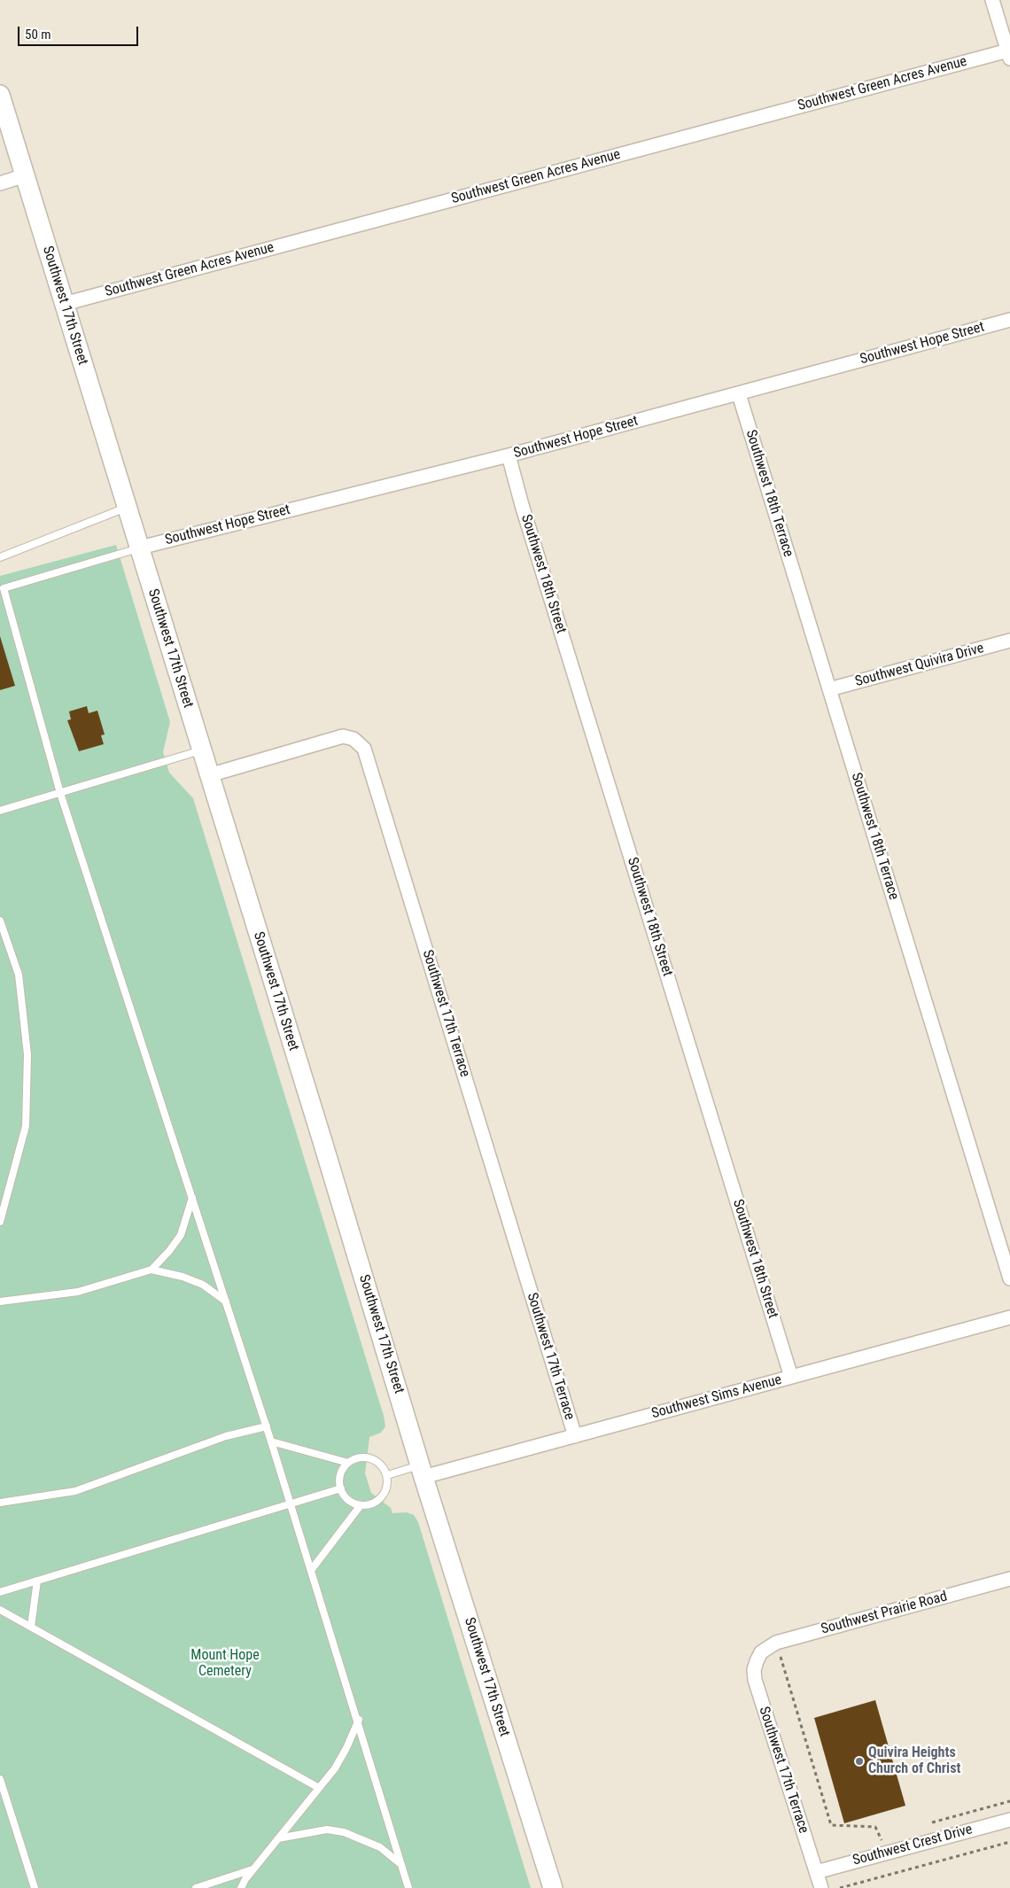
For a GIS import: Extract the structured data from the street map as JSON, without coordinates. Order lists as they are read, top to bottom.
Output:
{
  "streets": {
    "main road": ["Southwest 17th Street"],
    "street": [
      "Southwest Green Acres Avenue",
      "Southwest Hope Street",
      "Southwest 18th Terrace",
      "Southwest 18th Street",
      "Southwest Quivira Drive",
      "Southwest 17th Terrace",
      "Southwest Sims Avenue",
      "Southwest Prairie Road",
      "Southwest Crest Drive"
    ]
  },
  "crossings": [
    ["Southwest Green Acres Avenue", "Southwest 17th Street"],
    ["Southwest 17th Street", "Southwest Hope Street"],
    ["Southwest 17th Street", "Southwest 17th Terrace"],
    ["Southwest 17th Street", "Southwest Sims Avenue"],
    ["Southwest Hope Street", "Southwest 18th Terrace"],
    ["Southwest Hope Street", "Southwest 18th Street"],
    ["Southwest 18th Terrace", "Southwest Quivira Drive"],
    ["Southwest 18th Street", "Southwest Sims Avenue"],
    ["Southwest 17th Terrace", "Southwest Sims Avenue"],
    ["Southwest 17th Terrace", "Southwest Prairie Road"],
    ["Southwest 17th Terrace", "Southwest Crest Drive"]
  ],
  "parks": ["Mount Hope Cemetery"],
  "places": ["Quivira Heights Church of Christ"],
  "scale_bar": "50 m"
}
